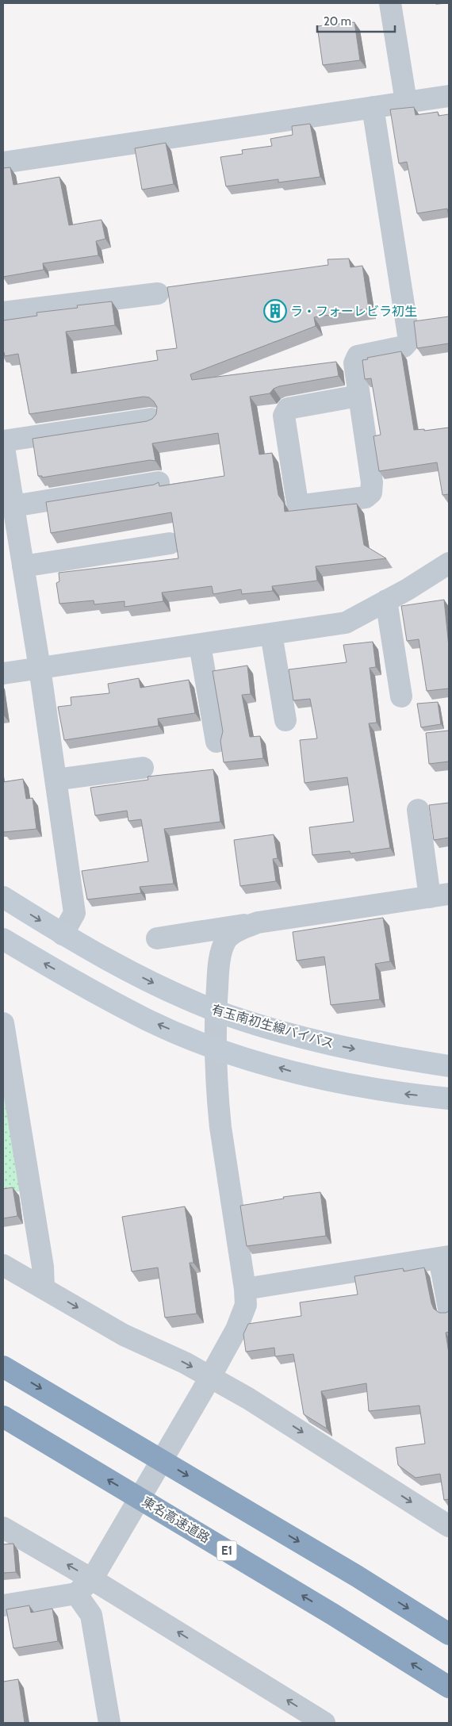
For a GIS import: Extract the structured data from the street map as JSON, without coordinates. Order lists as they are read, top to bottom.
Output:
{
  "streets": {
    "highway": ["東名高速道路", "E1"],
    "street": ["有玉南初生線バイパス"]
  },
  "places": {
    "building": ["ラ・フォーレビラ初生"]
  },
  "scale_bar": "20 m"
}
